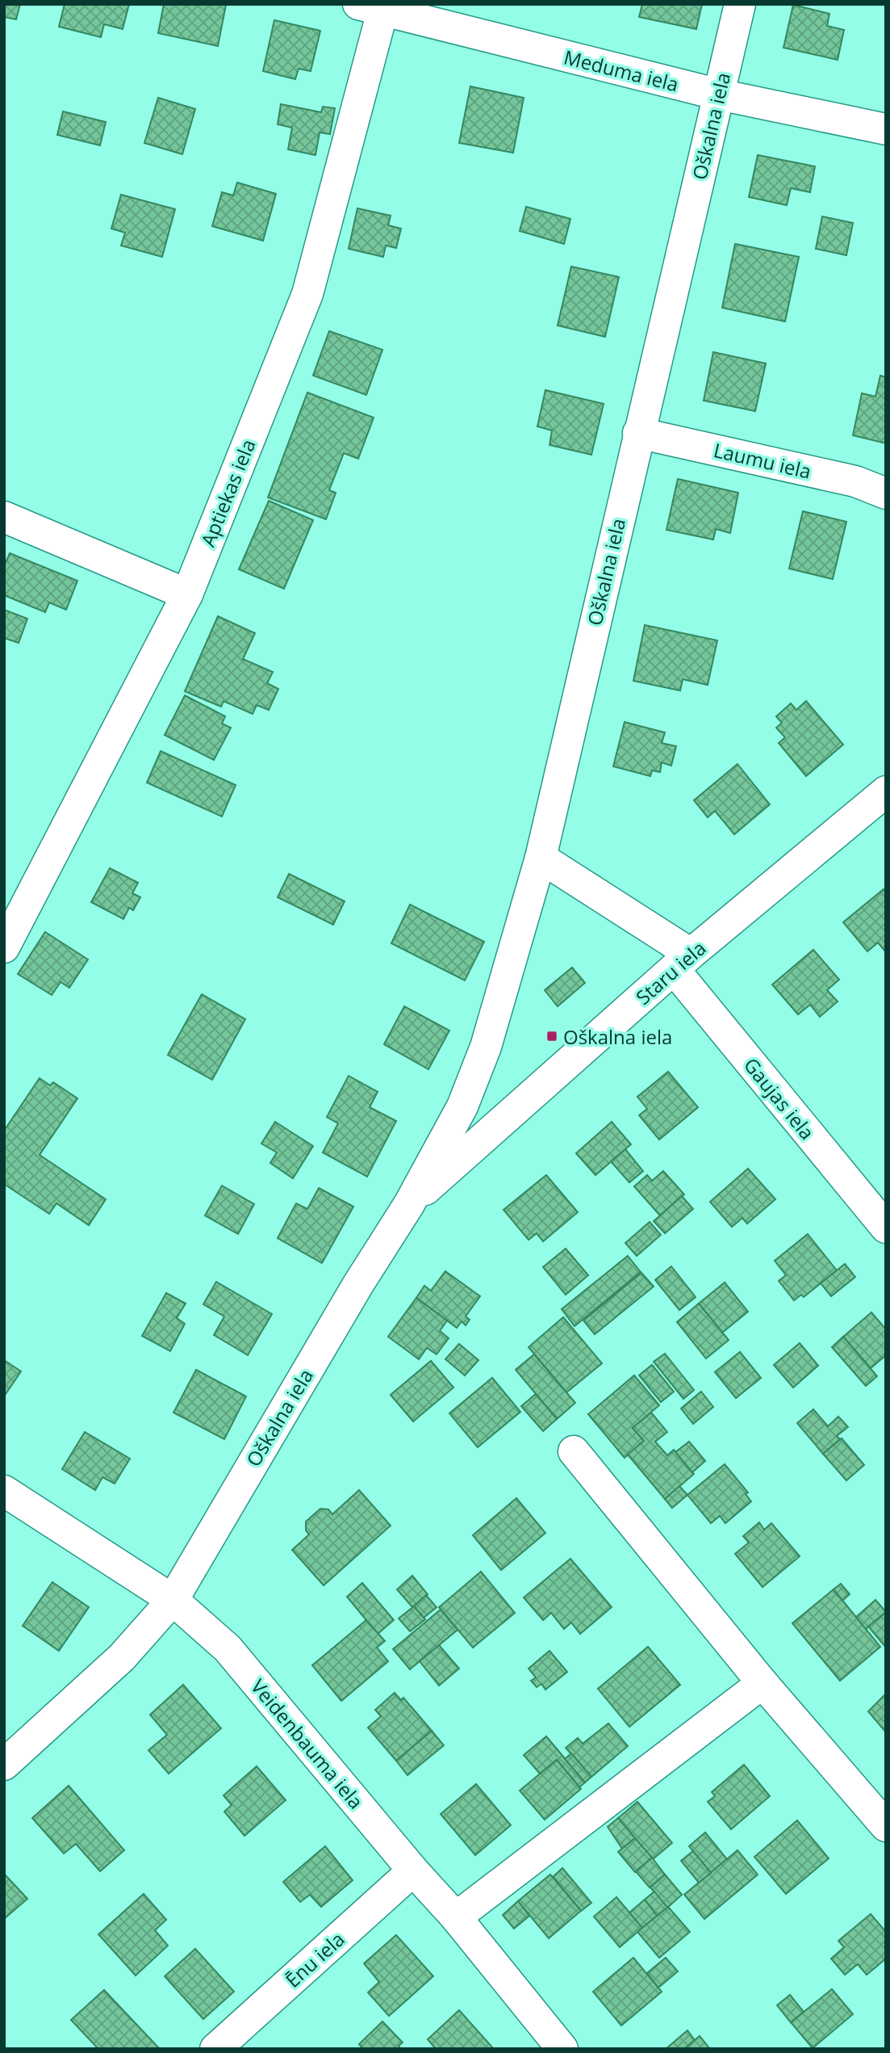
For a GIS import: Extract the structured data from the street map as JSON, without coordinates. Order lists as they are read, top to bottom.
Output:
{
  "streets": {
    "street": [
      "Meduma iela",
      "Oškalna iela",
      "Laumu iela",
      "Aptiekas iela",
      "Staru iela",
      "Gaujas iela",
      "Veidenbauma iela",
      "Ēnu iela"
    ]
  },
  "crossings": [
    ["Meduma iela", "Oškalna iela"],
    ["Meduma iela", "Aptiekas iela"],
    ["Oškalna iela", "Laumu iela"],
    ["Oškalna iela", "Staru iela"],
    ["Oškalna iela", "Gaujas iela"],
    ["Oškalna iela", "Veidenbauma iela"],
    ["Staru iela", "Gaujas iela"],
    ["Veidenbauma iela", "Ēnu iela"]
  ],
  "places": {
    "transit": ["Oškalna iela"]
  }
}
